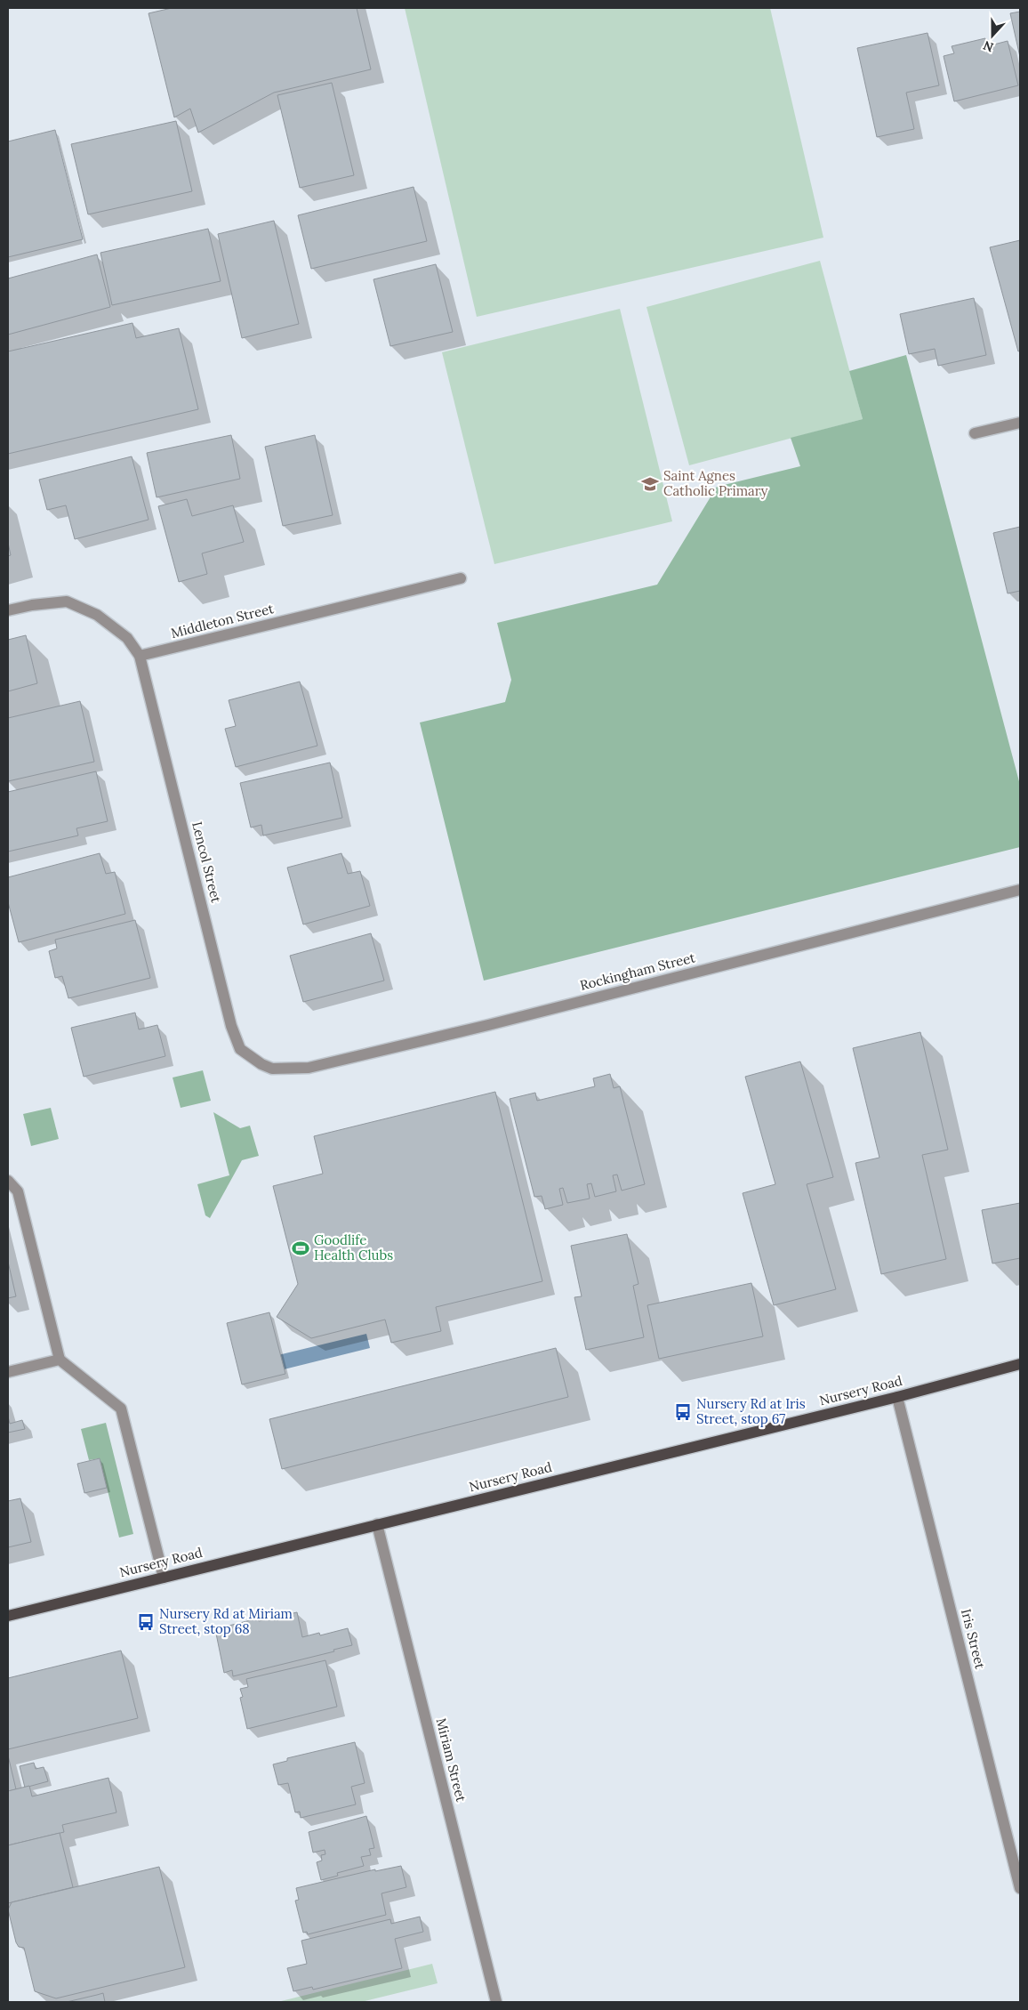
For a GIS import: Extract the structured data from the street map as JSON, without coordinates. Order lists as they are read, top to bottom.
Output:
{
  "streets": {
    "main road": ["Nursery Road"],
    "street": [
      "Middleton Street",
      "Lencol Street",
      "Rockingham Street",
      "Iris Street",
      "Miriam Street"
    ]
  },
  "crossings": [
    ["Middleton Street", "Lencol Street"],
    ["Lencol Street", "Rockingham Street"],
    ["Nursery Road", "Iris Street"],
    ["Nursery Road", "Miriam Street"]
  ],
  "places": {
    "school or university": ["Saint Agnes Catholic Primary"],
    "sports": ["Goodlife Health Clubs"],
    "bus stop": ["Nursery Rd at Iris Street, stop 67", "Nursery Rd at Miriam Street, stop 68"]
  },
  "north": "bottom"
}
